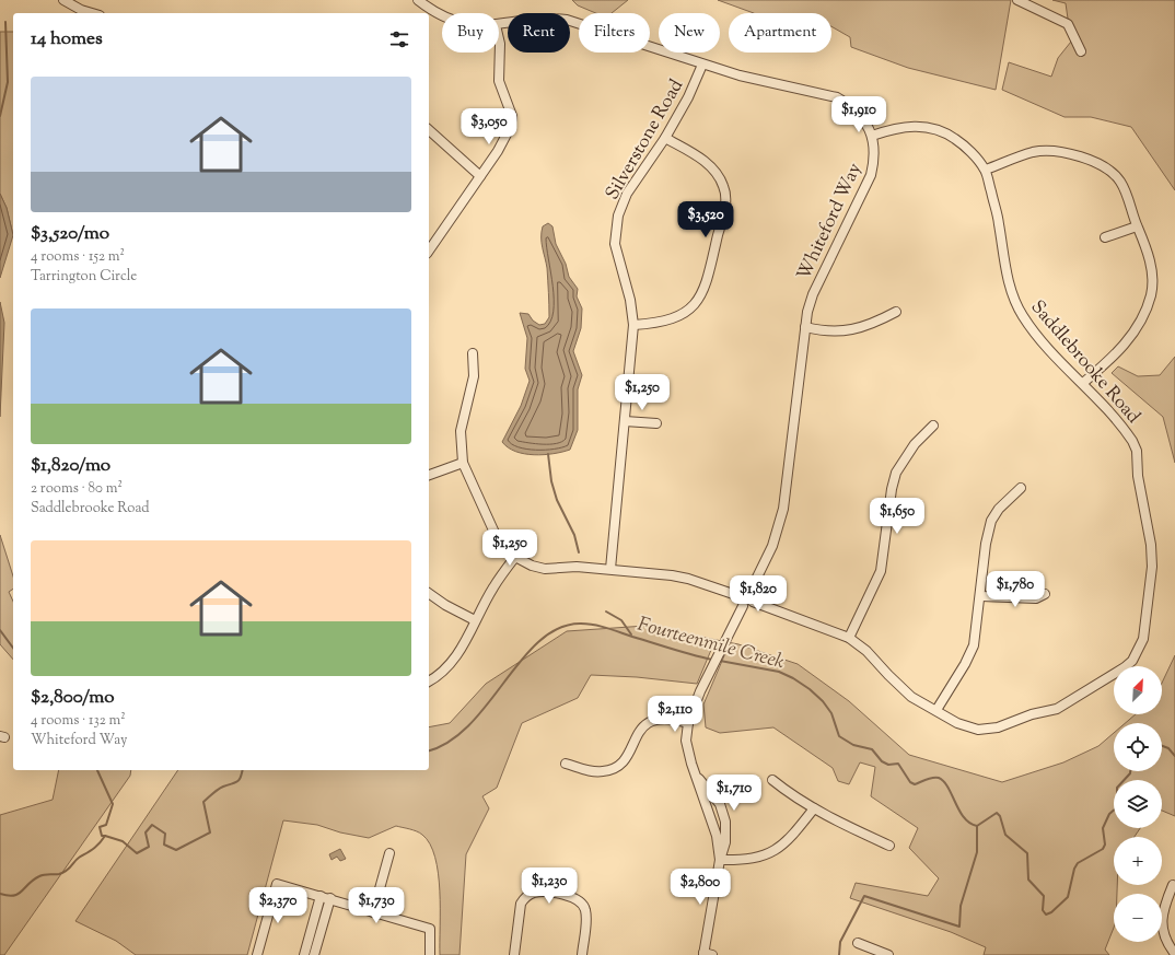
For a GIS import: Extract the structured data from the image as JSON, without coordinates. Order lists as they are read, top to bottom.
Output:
{
  "streets": {
    "street": ["Silverstone Road", "Whiteford Way", "Saddlebrooke Road"]
  },
  "crossings": [
    ["Silverstone Road", "Whiteford Way"],
    ["Whiteford Way", "Saddlebrooke Road"]
  ],
  "water": ["Fourteenmile Creek"],
  "north": "top right",
  "page": {
    "chip": [
      "Buy",
      "Rent",
      "Filters",
      "New",
      "Apartment"
    ],
    "heading": "14 homes",
    "list": [
      {
        "name": "$3,520/mo",
        "note": "4 rooms · 152 m² · Tarrington Circle"
      },
      {
        "name": "$1,820/mo",
        "note": "2 rooms · 80 m² · Saddlebrooke Road"
      },
      {
        "name": "$2,800/mo",
        "note": "4 rooms · 132 m² · Whiteford Way"
      }
    ],
    "price": [
      "$1,910",
      "$3,050",
      "$3,520",
      "$1,250",
      "$1,650",
      "$1,250",
      "$1,780",
      "$1,820",
      "$2,110",
      "$1,710",
      "$1,230",
      "$2,800",
      "$2,370",
      "$1,730"
    ],
    "map_buttons": ["+", "−"]
  }
}
